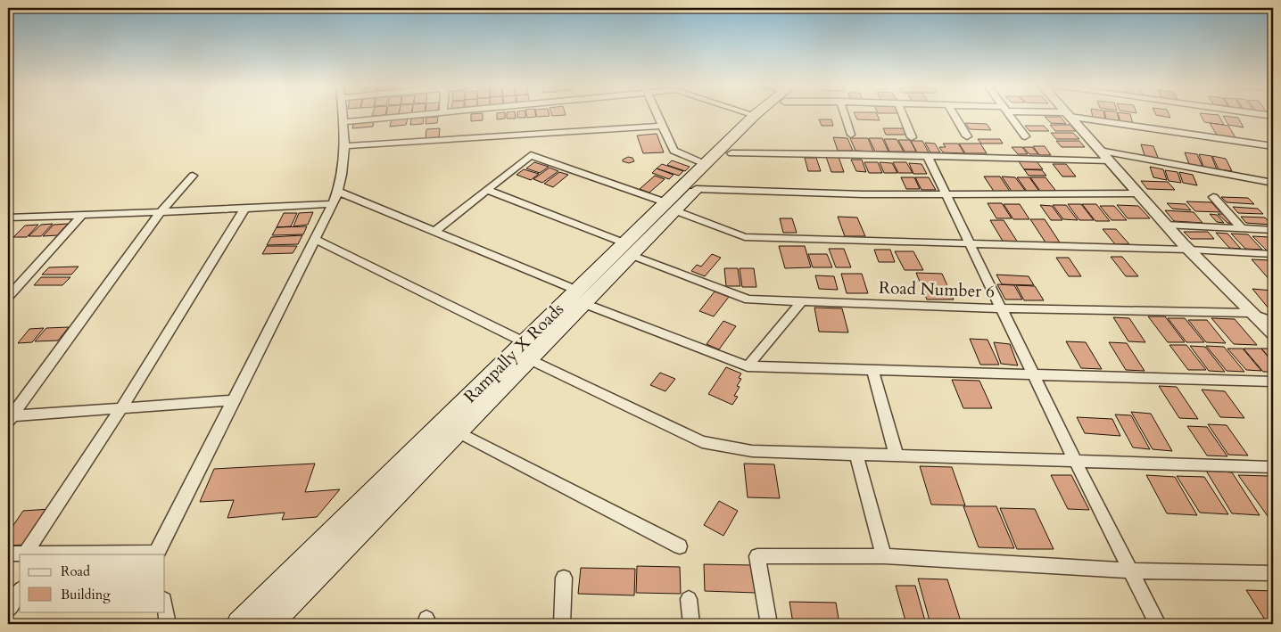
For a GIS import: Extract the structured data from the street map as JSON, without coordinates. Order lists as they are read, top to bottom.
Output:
{
  "streets": {
    "main road": ["Rampally X Roads"],
    "street": ["Road Number 6"]
  },
  "legend": ["Road", "Building"]
}
